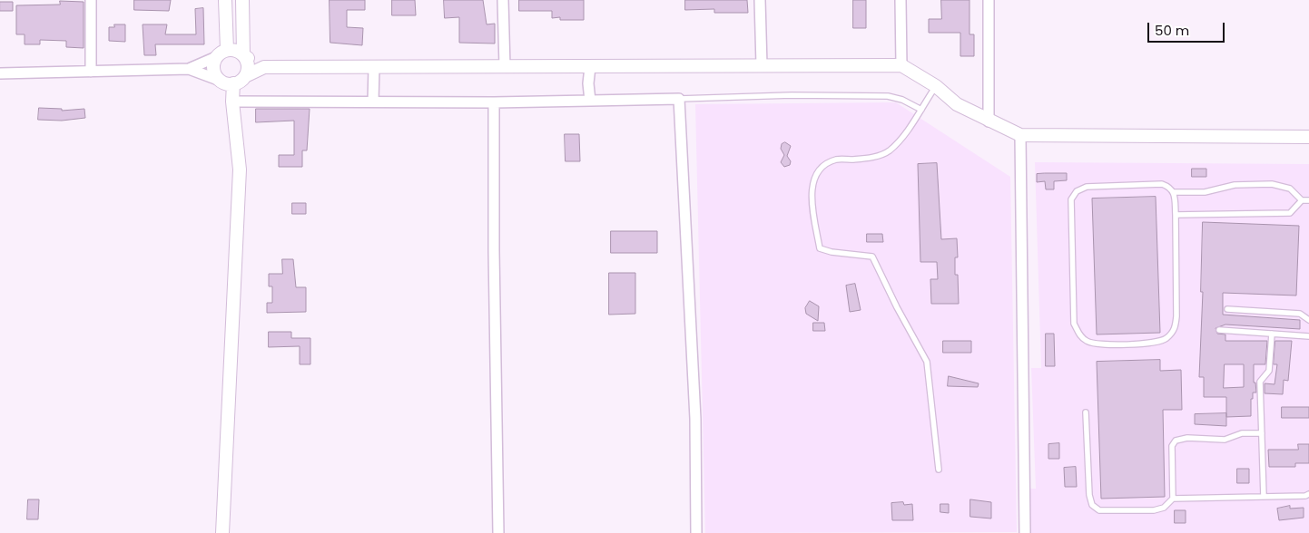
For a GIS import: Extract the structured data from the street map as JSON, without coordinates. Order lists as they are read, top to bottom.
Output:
{
  "scale_bar": "50 m"
}
